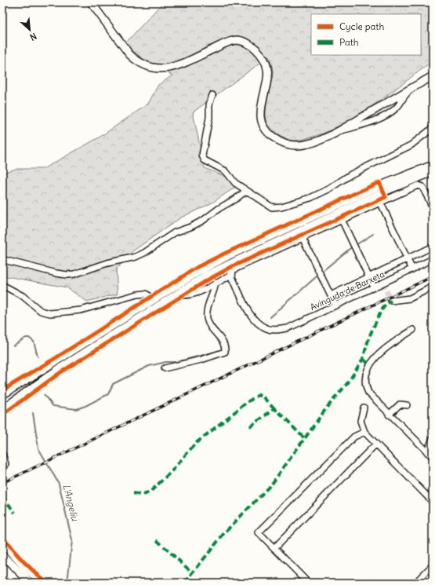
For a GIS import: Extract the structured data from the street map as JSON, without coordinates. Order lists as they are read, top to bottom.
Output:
{
  "streets": {
    "street": ["Avinguda de Barxeta"]
  },
  "water": ["L'Angeliu"],
  "legend": ["Cycle path", "Path"],
  "north": "bottom right"
}
